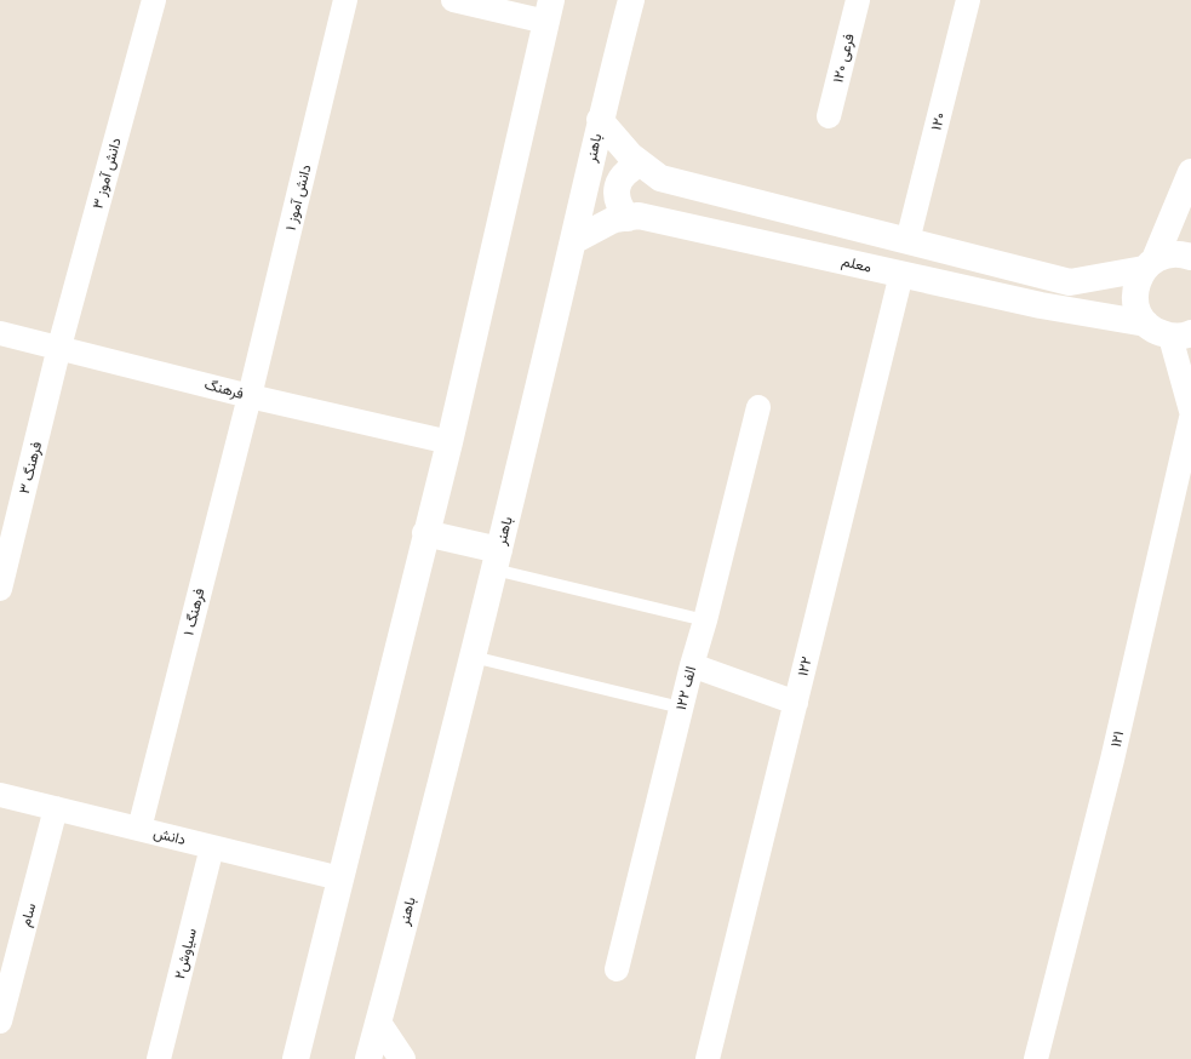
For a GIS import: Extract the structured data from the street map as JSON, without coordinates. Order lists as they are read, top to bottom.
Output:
{
  "streets": {
    "main road": ["باهنر", "معلم"],
    "street": [
      "۱۲۰ فرعی",
      "۱۲۰",
      "دانش آموز ۳",
      "دانش آموز ۱",
      "فرهنگ",
      "فرهنگ ۳",
      "فرهنگ ۱",
      "۱۲۲",
      "۱۲۲ الف",
      "۱۲۱",
      "دانش",
      "سام",
      "سیاوش۲"
    ]
  },
  "crossings": [
    ["باهنر", "معلم"],
    ["دانش آموز ۳", "فرهنگ"],
    ["دانش آموز ۳", "فرهنگ ۳"],
    ["دانش آموز ۱", "فرهنگ"],
    ["دانش آموز ۱", "فرهنگ ۱"],
    ["معلم", "۱۲۲"],
    ["فرهنگ", "فرهنگ ۳"],
    ["فرهنگ", "فرهنگ ۱"],
    ["فرهنگ ۱", "دانش"],
    ["دانش", "سام"],
    ["دانش", "سیاوش۲"]
  ]
}
